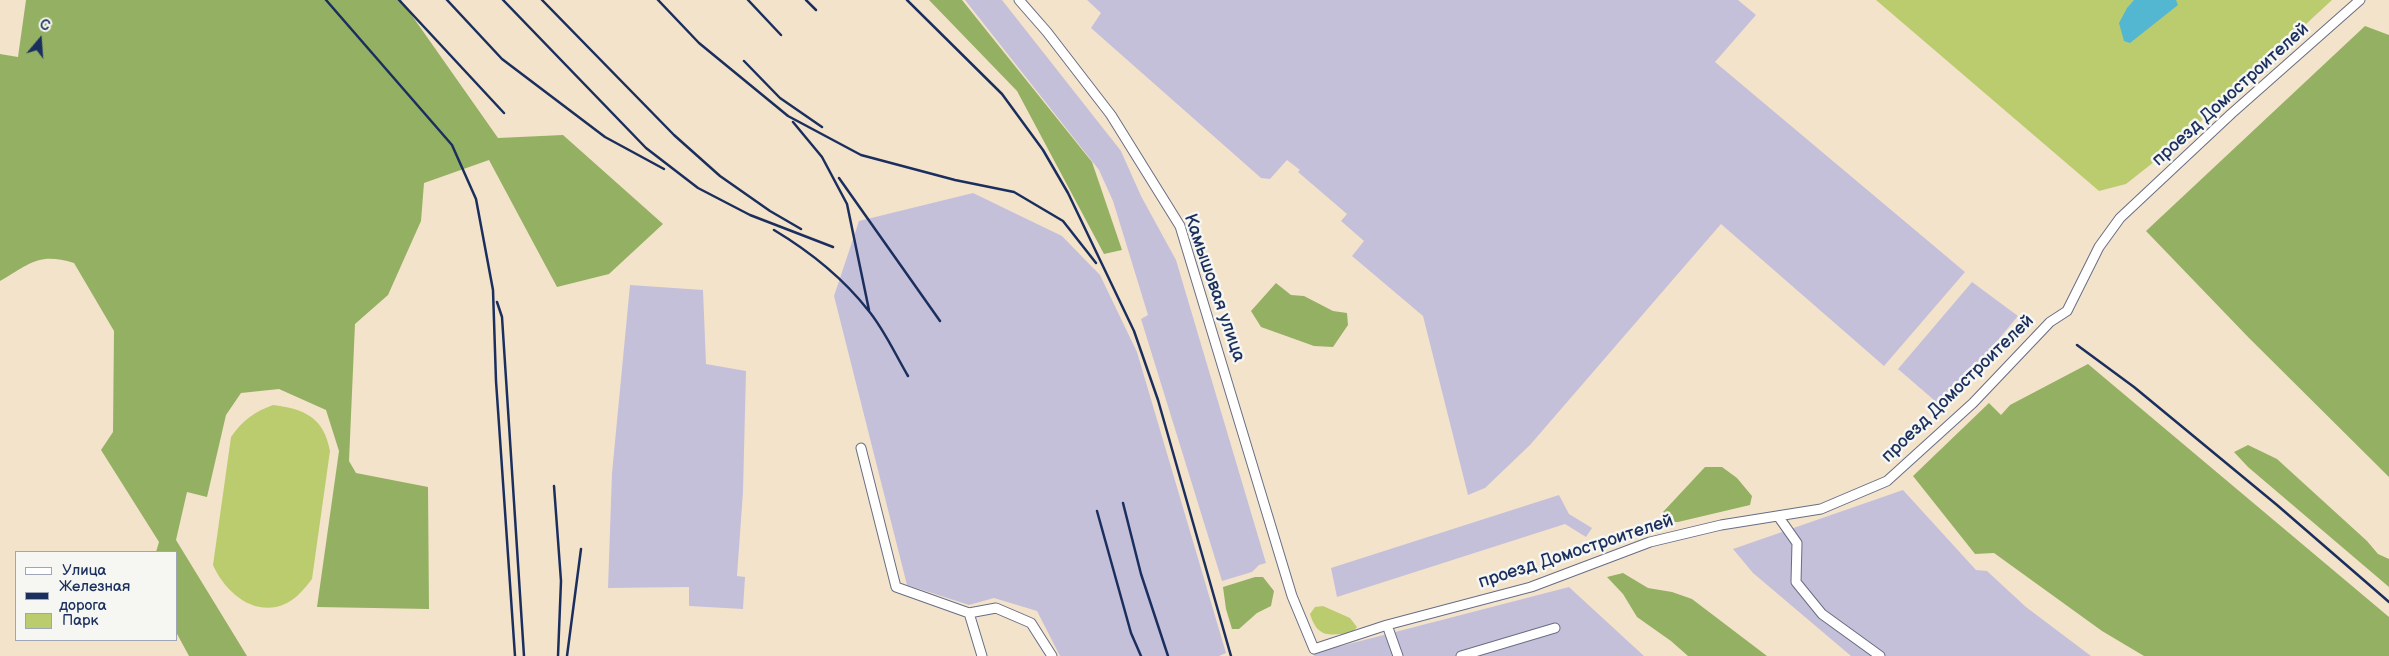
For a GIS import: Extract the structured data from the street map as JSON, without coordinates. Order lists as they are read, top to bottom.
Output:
{
  "streets": {
    "street": ["проезд Домостроителей", "Камышовая улица"]
  },
  "crossings": [
    ["проезд Домостроителей", "Камышовая улица"]
  ],
  "legend": ["Улица", "Железная дорога", "Парк"],
  "north": "top"
}
